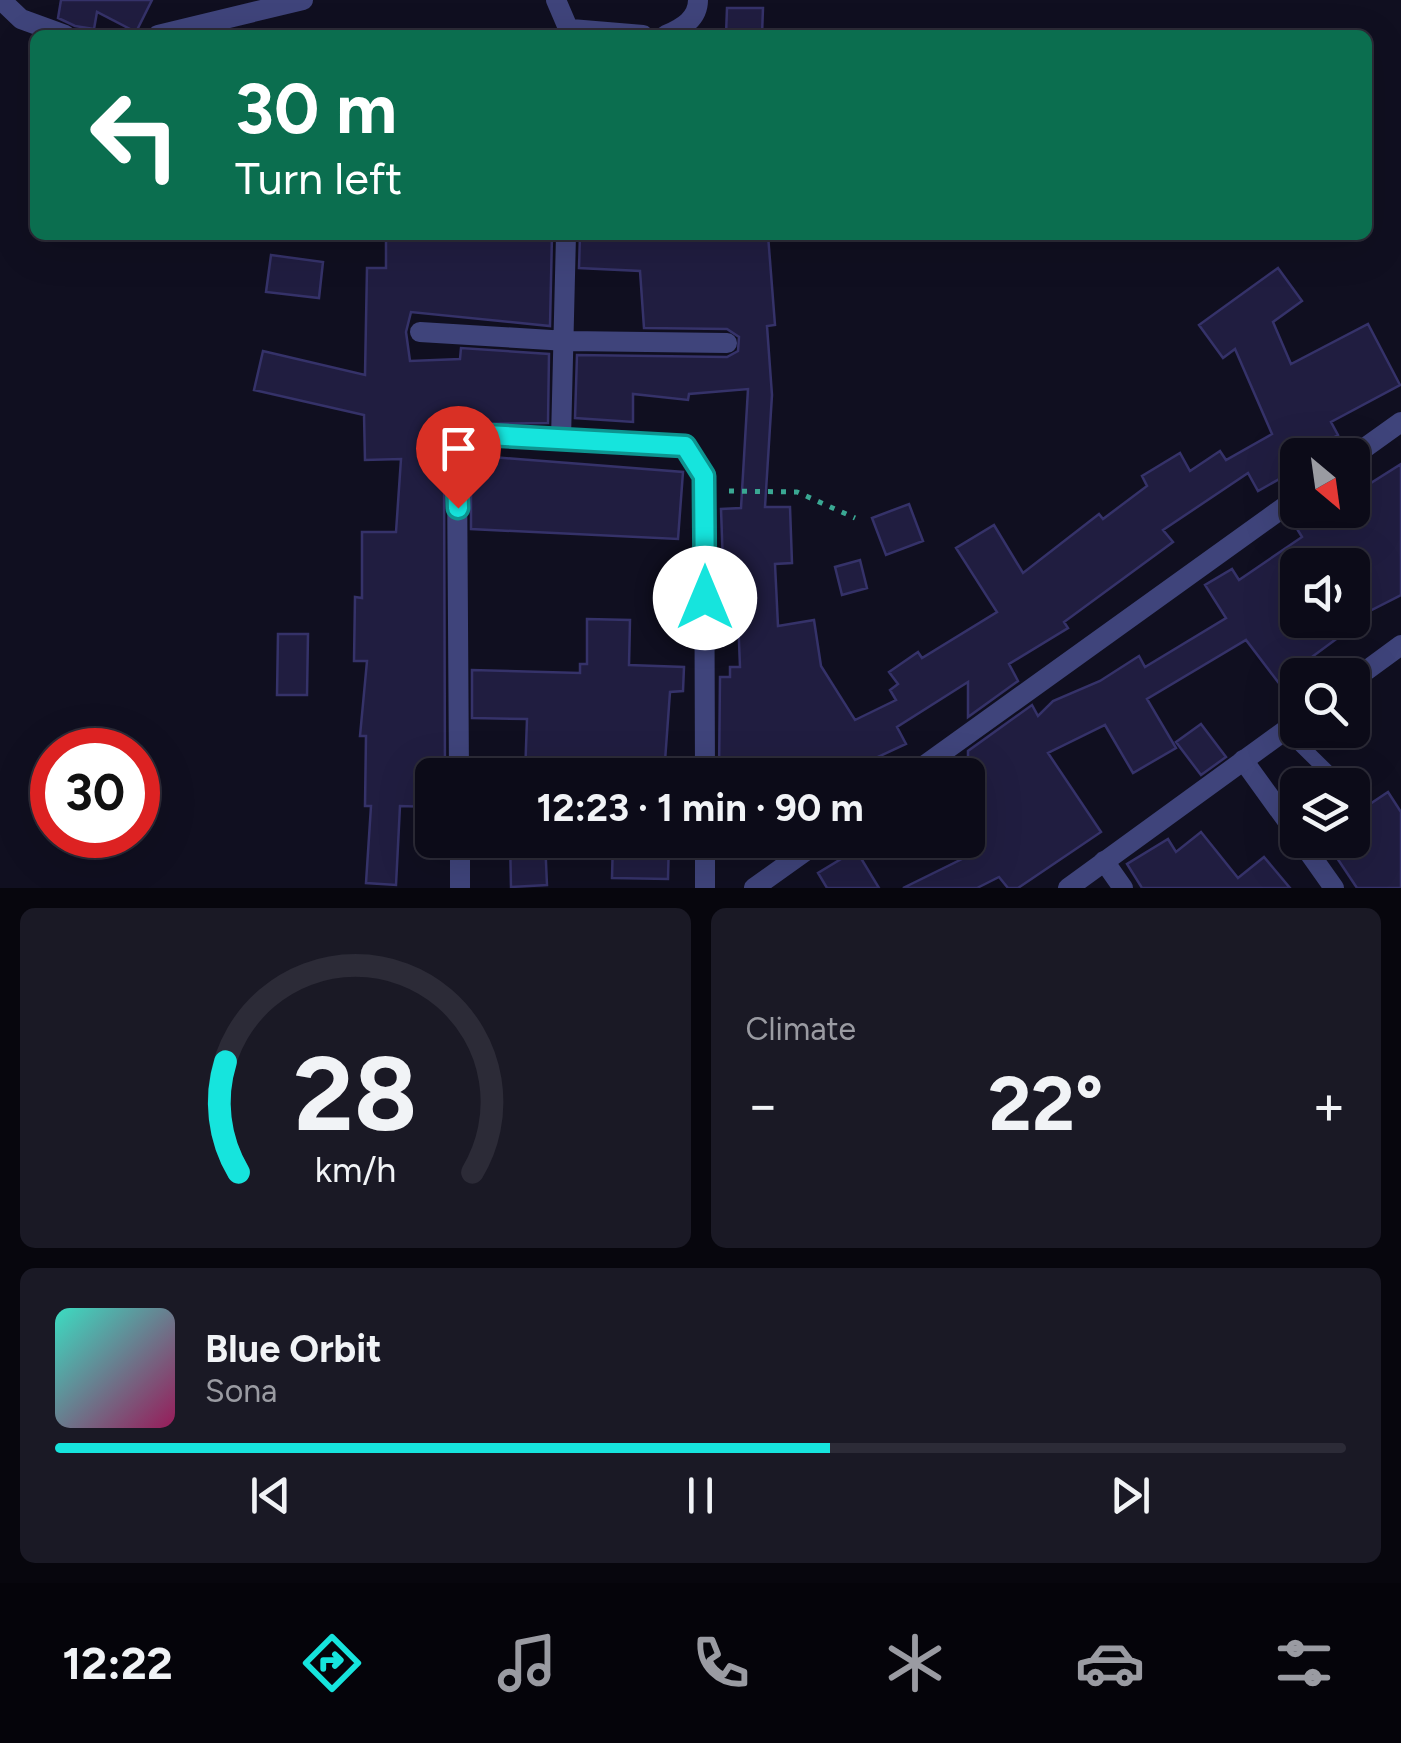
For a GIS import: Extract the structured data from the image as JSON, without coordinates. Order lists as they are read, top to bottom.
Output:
{
  "north": "bottom right",
  "page": {
    "turn": ["30 m", "Turn left"],
    "limit": "30",
    "trip": "12:23 · 1 min · 90 m",
    "tile": "Climate",
    "heat": ["−", "22°", "+"],
    "song": ["Blue Orbit", "Sona"],
    "tabs": "12:22",
    "gauge": ["28", "km/h"]
  }
}
